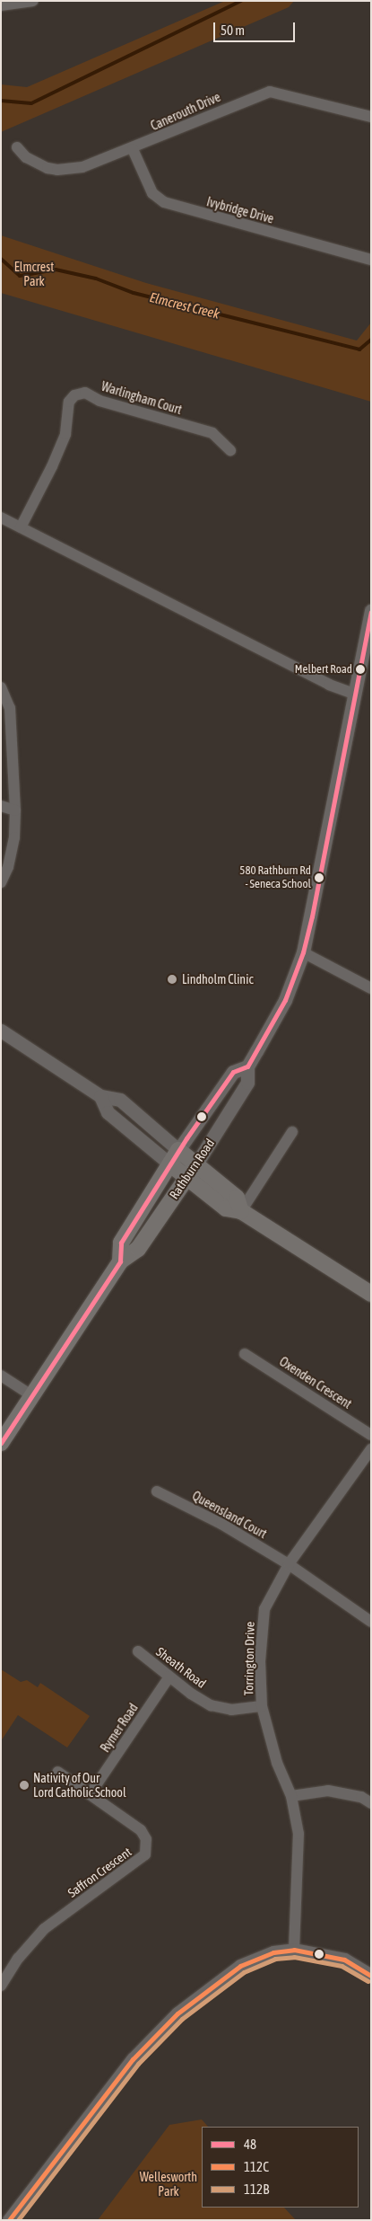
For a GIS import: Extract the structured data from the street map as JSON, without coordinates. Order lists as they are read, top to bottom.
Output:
{
  "streets": {
    "main road": ["Rathburn Road"],
    "street": [
      "Canerouth Drive",
      "Ivybridge Drive",
      "Warlingham Court",
      "Oxenden Crescent",
      "Queensland Court",
      "Torrington Drive",
      "Sheath Road",
      "Rymer Road",
      "Saffron Crescent"
    ]
  },
  "crossings": [
    ["Canerouth Drive", "Ivybridge Drive"],
    ["Queensland Court", "Torrington Drive"],
    ["Torrington Drive", "Sheath Road"],
    ["Sheath Road", "Rymer Road"],
    ["Rymer Road", "Saffron Crescent"]
  ],
  "water": ["Elmcrest Creek"],
  "parks": ["Elmcrest Park", "Wellesworth Park"],
  "places": [
    "Melbert Road",
    "580 Rathburn Rd - Seneca School",
    "Lindholm Clinic",
    "Nativity of Our Lord Catholic School"
  ],
  "lines": ["transit line 48", "transit line 112C", "transit line 112B"],
  "legend": ["48", "112C", "112B"],
  "scale_bar": "50 m"
}
